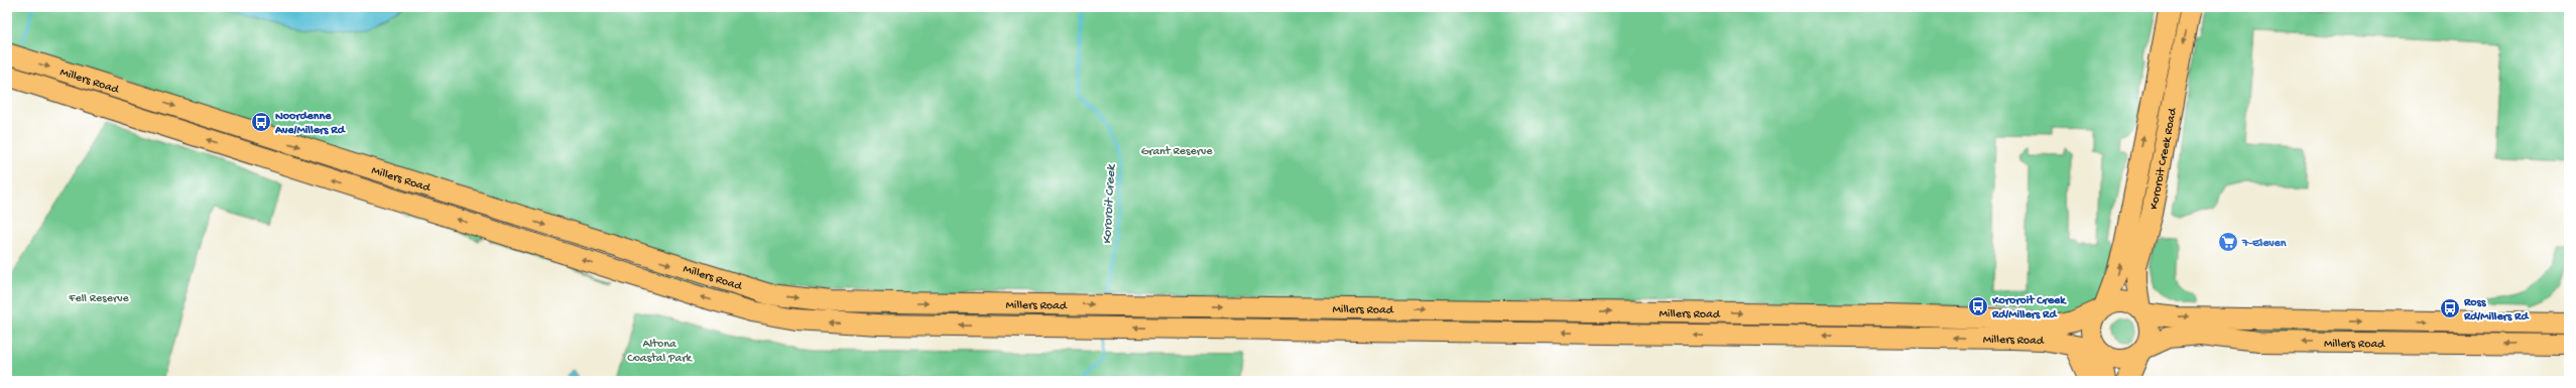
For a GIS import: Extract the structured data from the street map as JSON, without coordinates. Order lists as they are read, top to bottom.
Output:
{
  "streets": {
    "main road": ["Millers Road", "Kororoit Creek Road"]
  },
  "crossings": [
    ["Millers Road", "Kororoit Creek Road"]
  ],
  "water": ["Kororoit Creek"],
  "parks": ["Grant Reserve", "Fell Reserve", "Altona Coastal Park"],
  "places": {
    "bus stop": ["Noordenne Ave/Millers Rd", "Kororoit Creek Rd/Millers Rd", "Ross Rd/Millers Rd"],
    "supermarket": ["7-Eleven"]
  }
}
